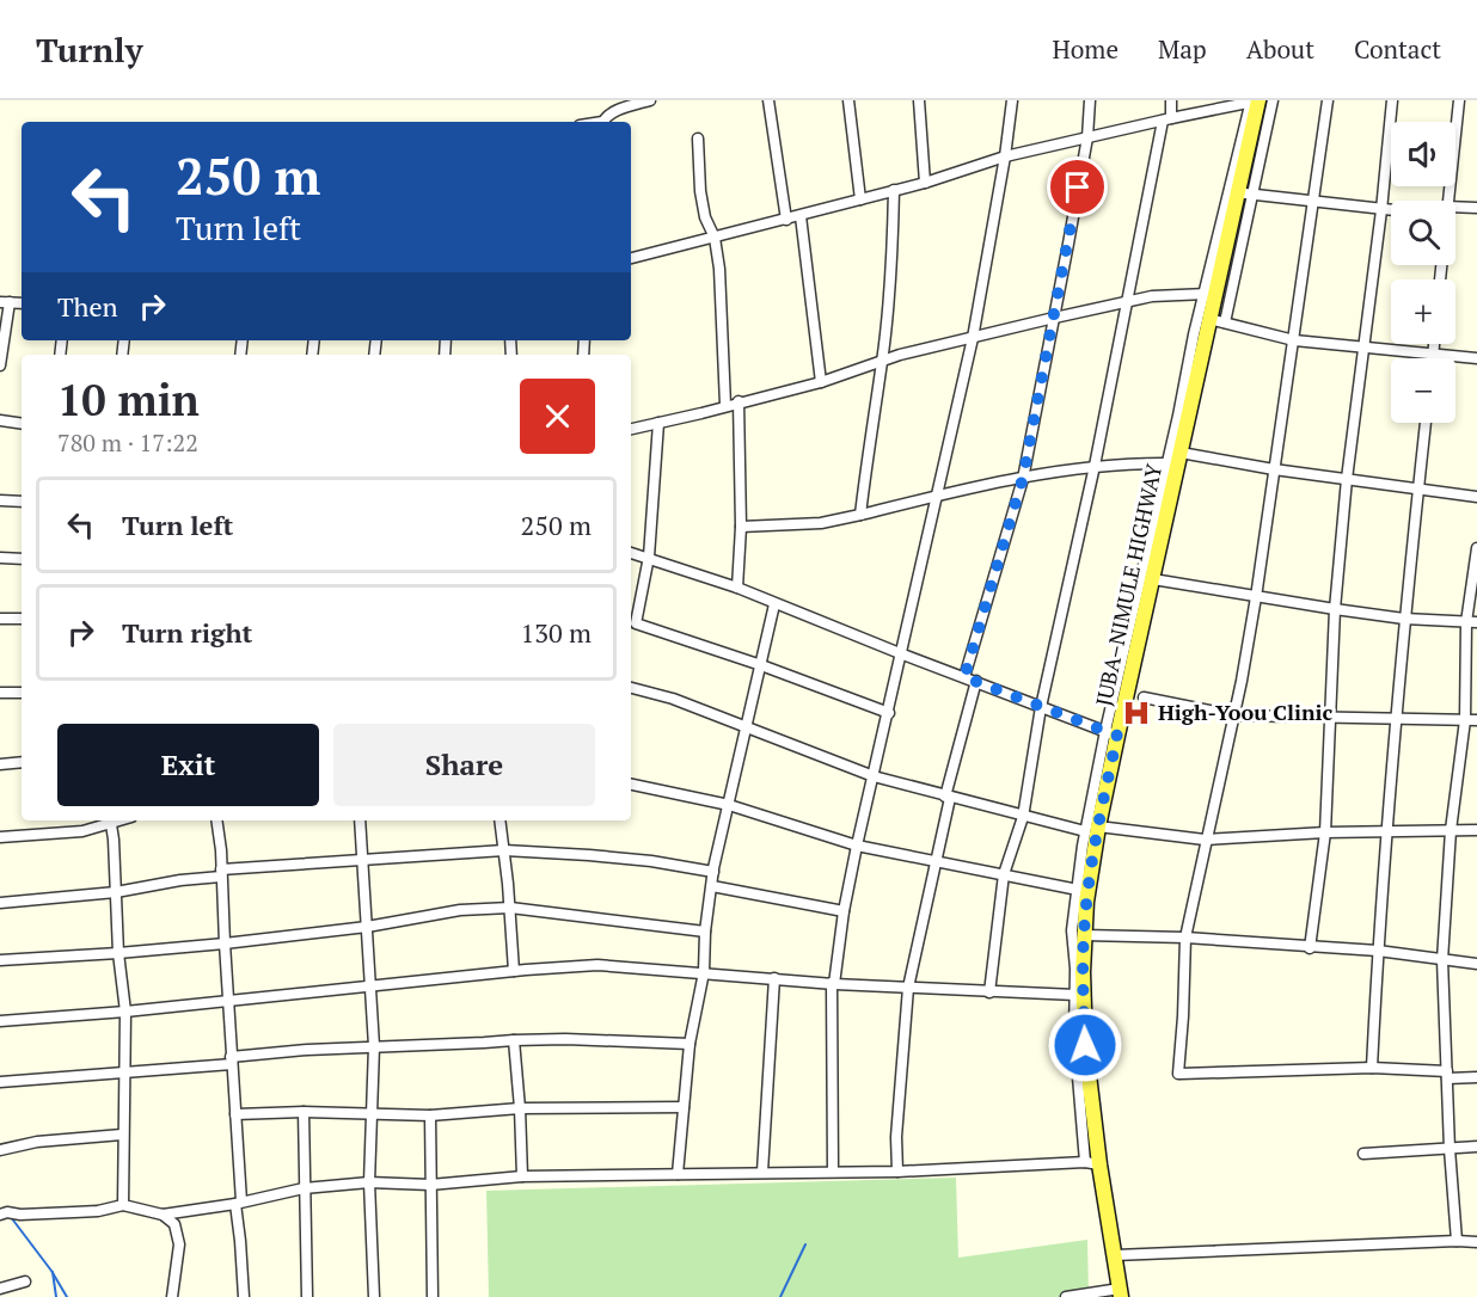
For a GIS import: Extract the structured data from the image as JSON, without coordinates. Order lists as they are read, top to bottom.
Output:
{
  "streets": {
    "main road": ["JUBA–NIMULE HIGHWAY"]
  },
  "places": {
    "hospital": ["High-Yoou Clinic"]
  },
  "page": {
    "header": "Turnly",
    "nav": [
      "Home",
      "Map",
      "About",
      "Contact"
    ],
    "map_buttons": ["+", "−"],
    "turn": ["250 m", "Turn left"],
    "then": "Then",
    "heading": ["10 min", "780 m · 17:22"],
    "list": [
      {
        "name": "Turn left",
        "value": "250 m"
      },
      {
        "name": "Turn right",
        "value": "130 m"
      }
    ],
    "buttons": ["Exit", "Share"]
  }
}
